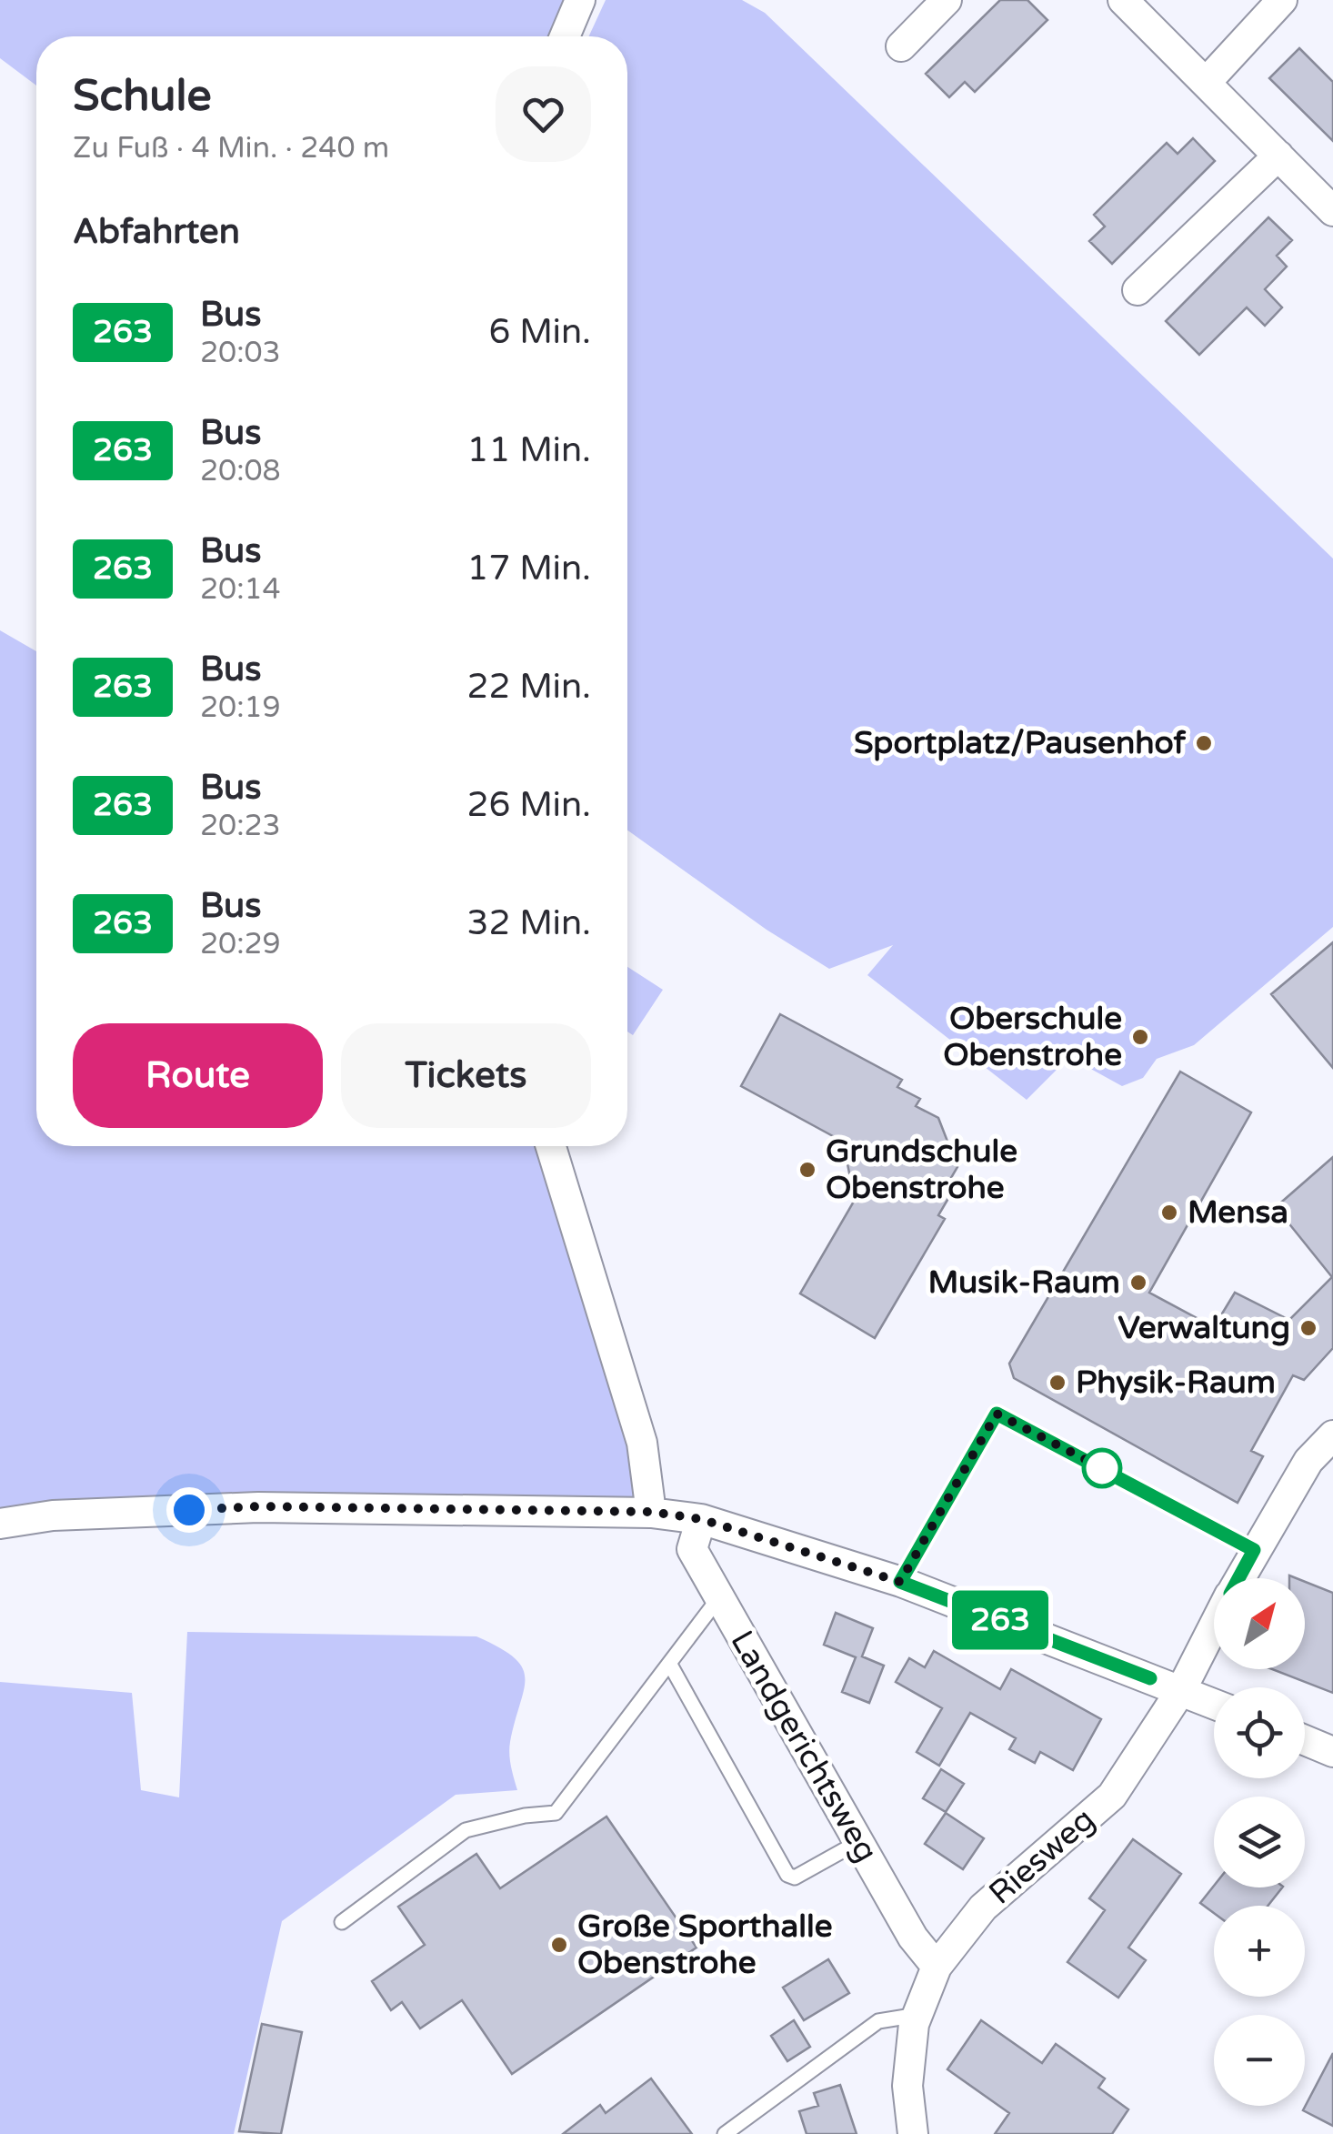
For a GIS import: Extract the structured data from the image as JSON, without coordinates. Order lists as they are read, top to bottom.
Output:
{
  "streets": {
    "street": ["Landgerichtsweg", "Riesweg"]
  },
  "crossings": [
    ["Landgerichtsweg", "Riesweg"]
  ],
  "places": [
    "Sportplatz/Pausenhof",
    "Oberschule Obenstrohe",
    "Grundschule Obenstrohe",
    "Mensa",
    "Musik-Raum",
    "Verwaltung",
    "Physik-Raum",
    "Große Sporthalle Obenstrohe"
  ],
  "lines": ["bus line 263"],
  "north": "top right",
  "page": {
    "on_map": "263",
    "heading": [
      ["Schule", "Zu Fuß · 4 Min. · 240 m"],
      "Abfahrten"
    ],
    "list": [
      {
        "mark": "263",
        "name": "Bus",
        "note": "20:03",
        "value": "6 Min."
      },
      {
        "mark": "263",
        "name": "Bus",
        "note": "20:08",
        "value": "11 Min."
      },
      {
        "mark": "263",
        "name": "Bus",
        "note": "20:14",
        "value": "17 Min."
      },
      {
        "mark": "263",
        "name": "Bus",
        "note": "20:19",
        "value": "22 Min."
      },
      {
        "mark": "263",
        "name": "Bus",
        "note": "20:23",
        "value": "26 Min."
      },
      {
        "mark": "263",
        "name": "Bus",
        "note": "20:29",
        "value": "32 Min."
      }
    ],
    "buttons": ["Route", "Tickets"],
    "map_buttons": ["+", "−"]
  }
}
